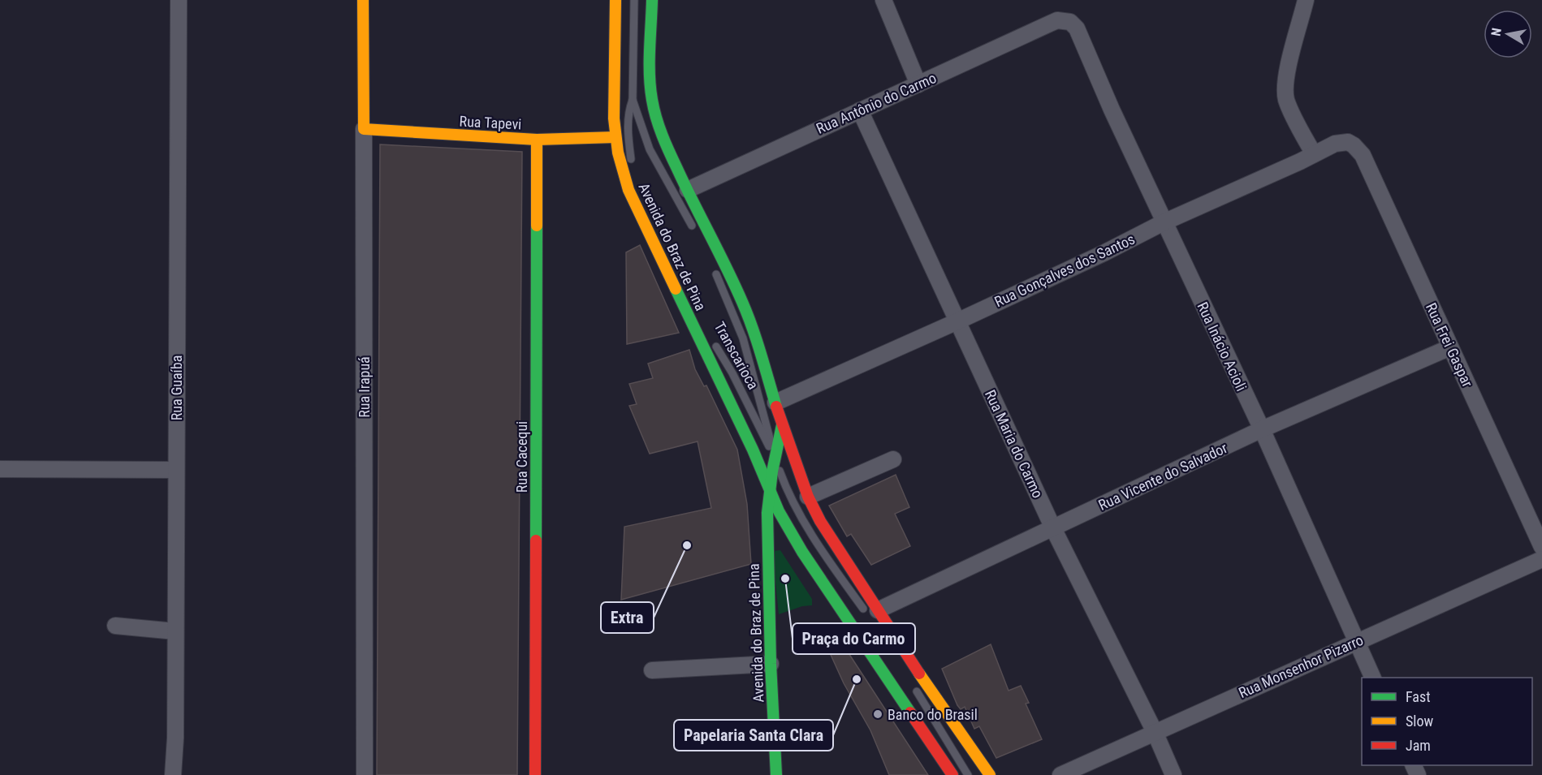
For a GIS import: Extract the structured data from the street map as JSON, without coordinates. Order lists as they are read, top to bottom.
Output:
{
  "streets": {
    "main road": [
      "Rua Tapevi",
      "Avenida do Braz de Pina",
      "Rua Irapuá",
      "Rua Cacequi"
    ],
    "street": [
      "Rua Antônio do Carmo",
      "Rua Gonçalves dos Santos",
      "Rua Frei Gaspar",
      "Rua Inácio Acioli",
      "Rua Guaíba",
      "Rua Maria do Carmo",
      "Rua Vicente do Salvador",
      "Rua Monsenhor Pizarro"
    ],
    "lane": ["Transcarioca"]
  },
  "crossings": [
    ["Rua Antônio do Carmo", "Avenida do Braz de Pina"],
    ["Rua Antônio do Carmo", "Rua Inácio Acioli"],
    ["Rua Antônio do Carmo", "Rua Maria do Carmo"],
    ["Rua Tapevi", "Avenida do Braz de Pina"],
    ["Rua Tapevi", "Rua Irapuá"],
    ["Rua Tapevi", "Rua Cacequi"],
    ["Avenida do Braz de Pina", "Rua Gonçalves dos Santos"],
    ["Avenida do Braz de Pina", "Transcarioca"],
    ["Rua Gonçalves dos Santos", "Rua Frei Gaspar"],
    ["Rua Gonçalves dos Santos", "Rua Inácio Acioli"],
    ["Rua Gonçalves dos Santos", "Rua Maria do Carmo"],
    ["Rua Frei Gaspar", "Rua Vicente do Salvador"],
    ["Rua Inácio Acioli", "Rua Vicente do Salvador"],
    ["Rua Inácio Acioli", "Rua Monsenhor Pizarro"],
    ["Transcarioca", "Rua Vicente do Salvador"],
    ["Rua Maria do Carmo", "Rua Vicente do Salvador"],
    ["Rua Maria do Carmo", "Rua Monsenhor Pizarro"]
  ],
  "places": [
    "Extra",
    "Praça do Carmo",
    "Papelaria Santa Clara",
    "Banco do Brasil"
  ],
  "legend": ["Fast", "Slow", "Jam"],
  "north": "left"
}
